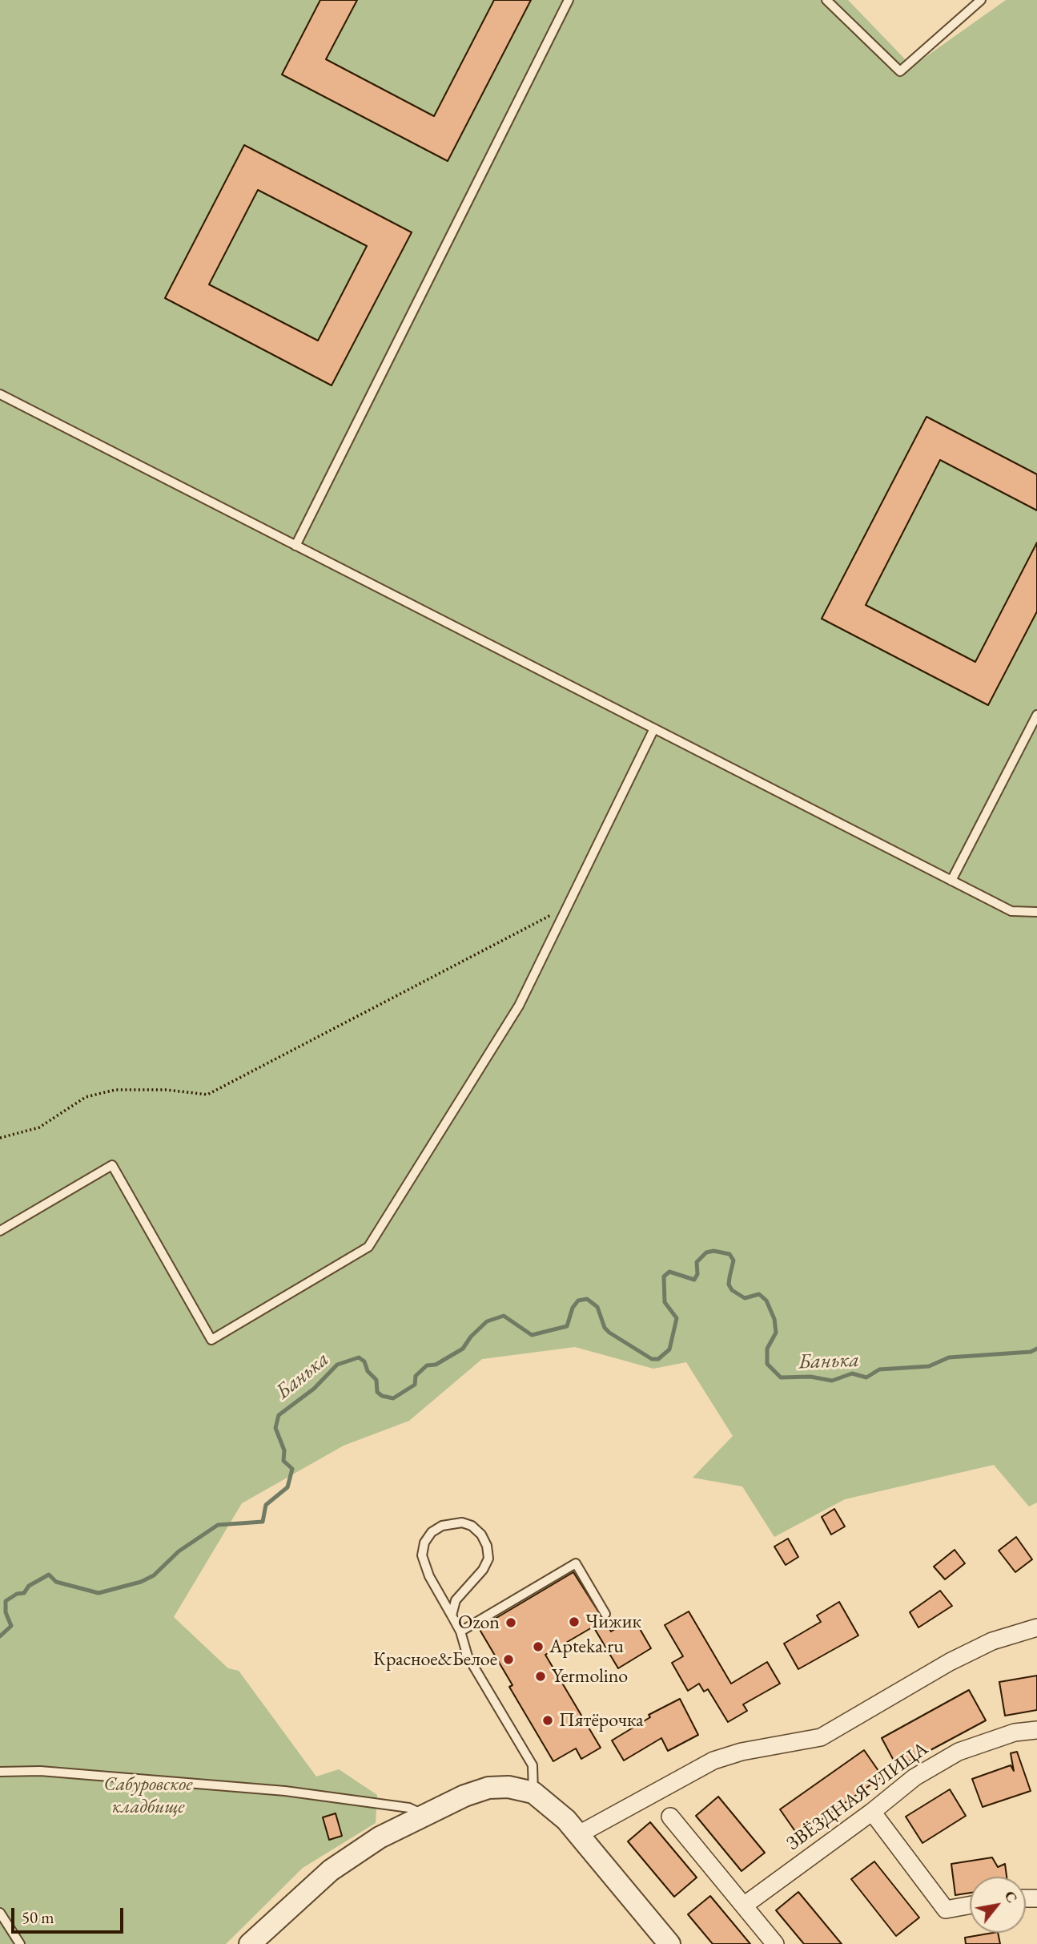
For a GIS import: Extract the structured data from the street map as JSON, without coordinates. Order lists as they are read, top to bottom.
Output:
{
  "streets": {
    "street": ["ЗВЁЗДНАЯ УЛИЦА"]
  },
  "water": ["Банька"],
  "parks": ["Сабуровское кладбище"],
  "places": [
    "Чижик",
    "Ozon",
    "Apteka.ru",
    "Красное&Белое",
    "Yermolino",
    "Пятёрочка"
  ],
  "scale_bar": "50 m",
  "north": "top right"
}
